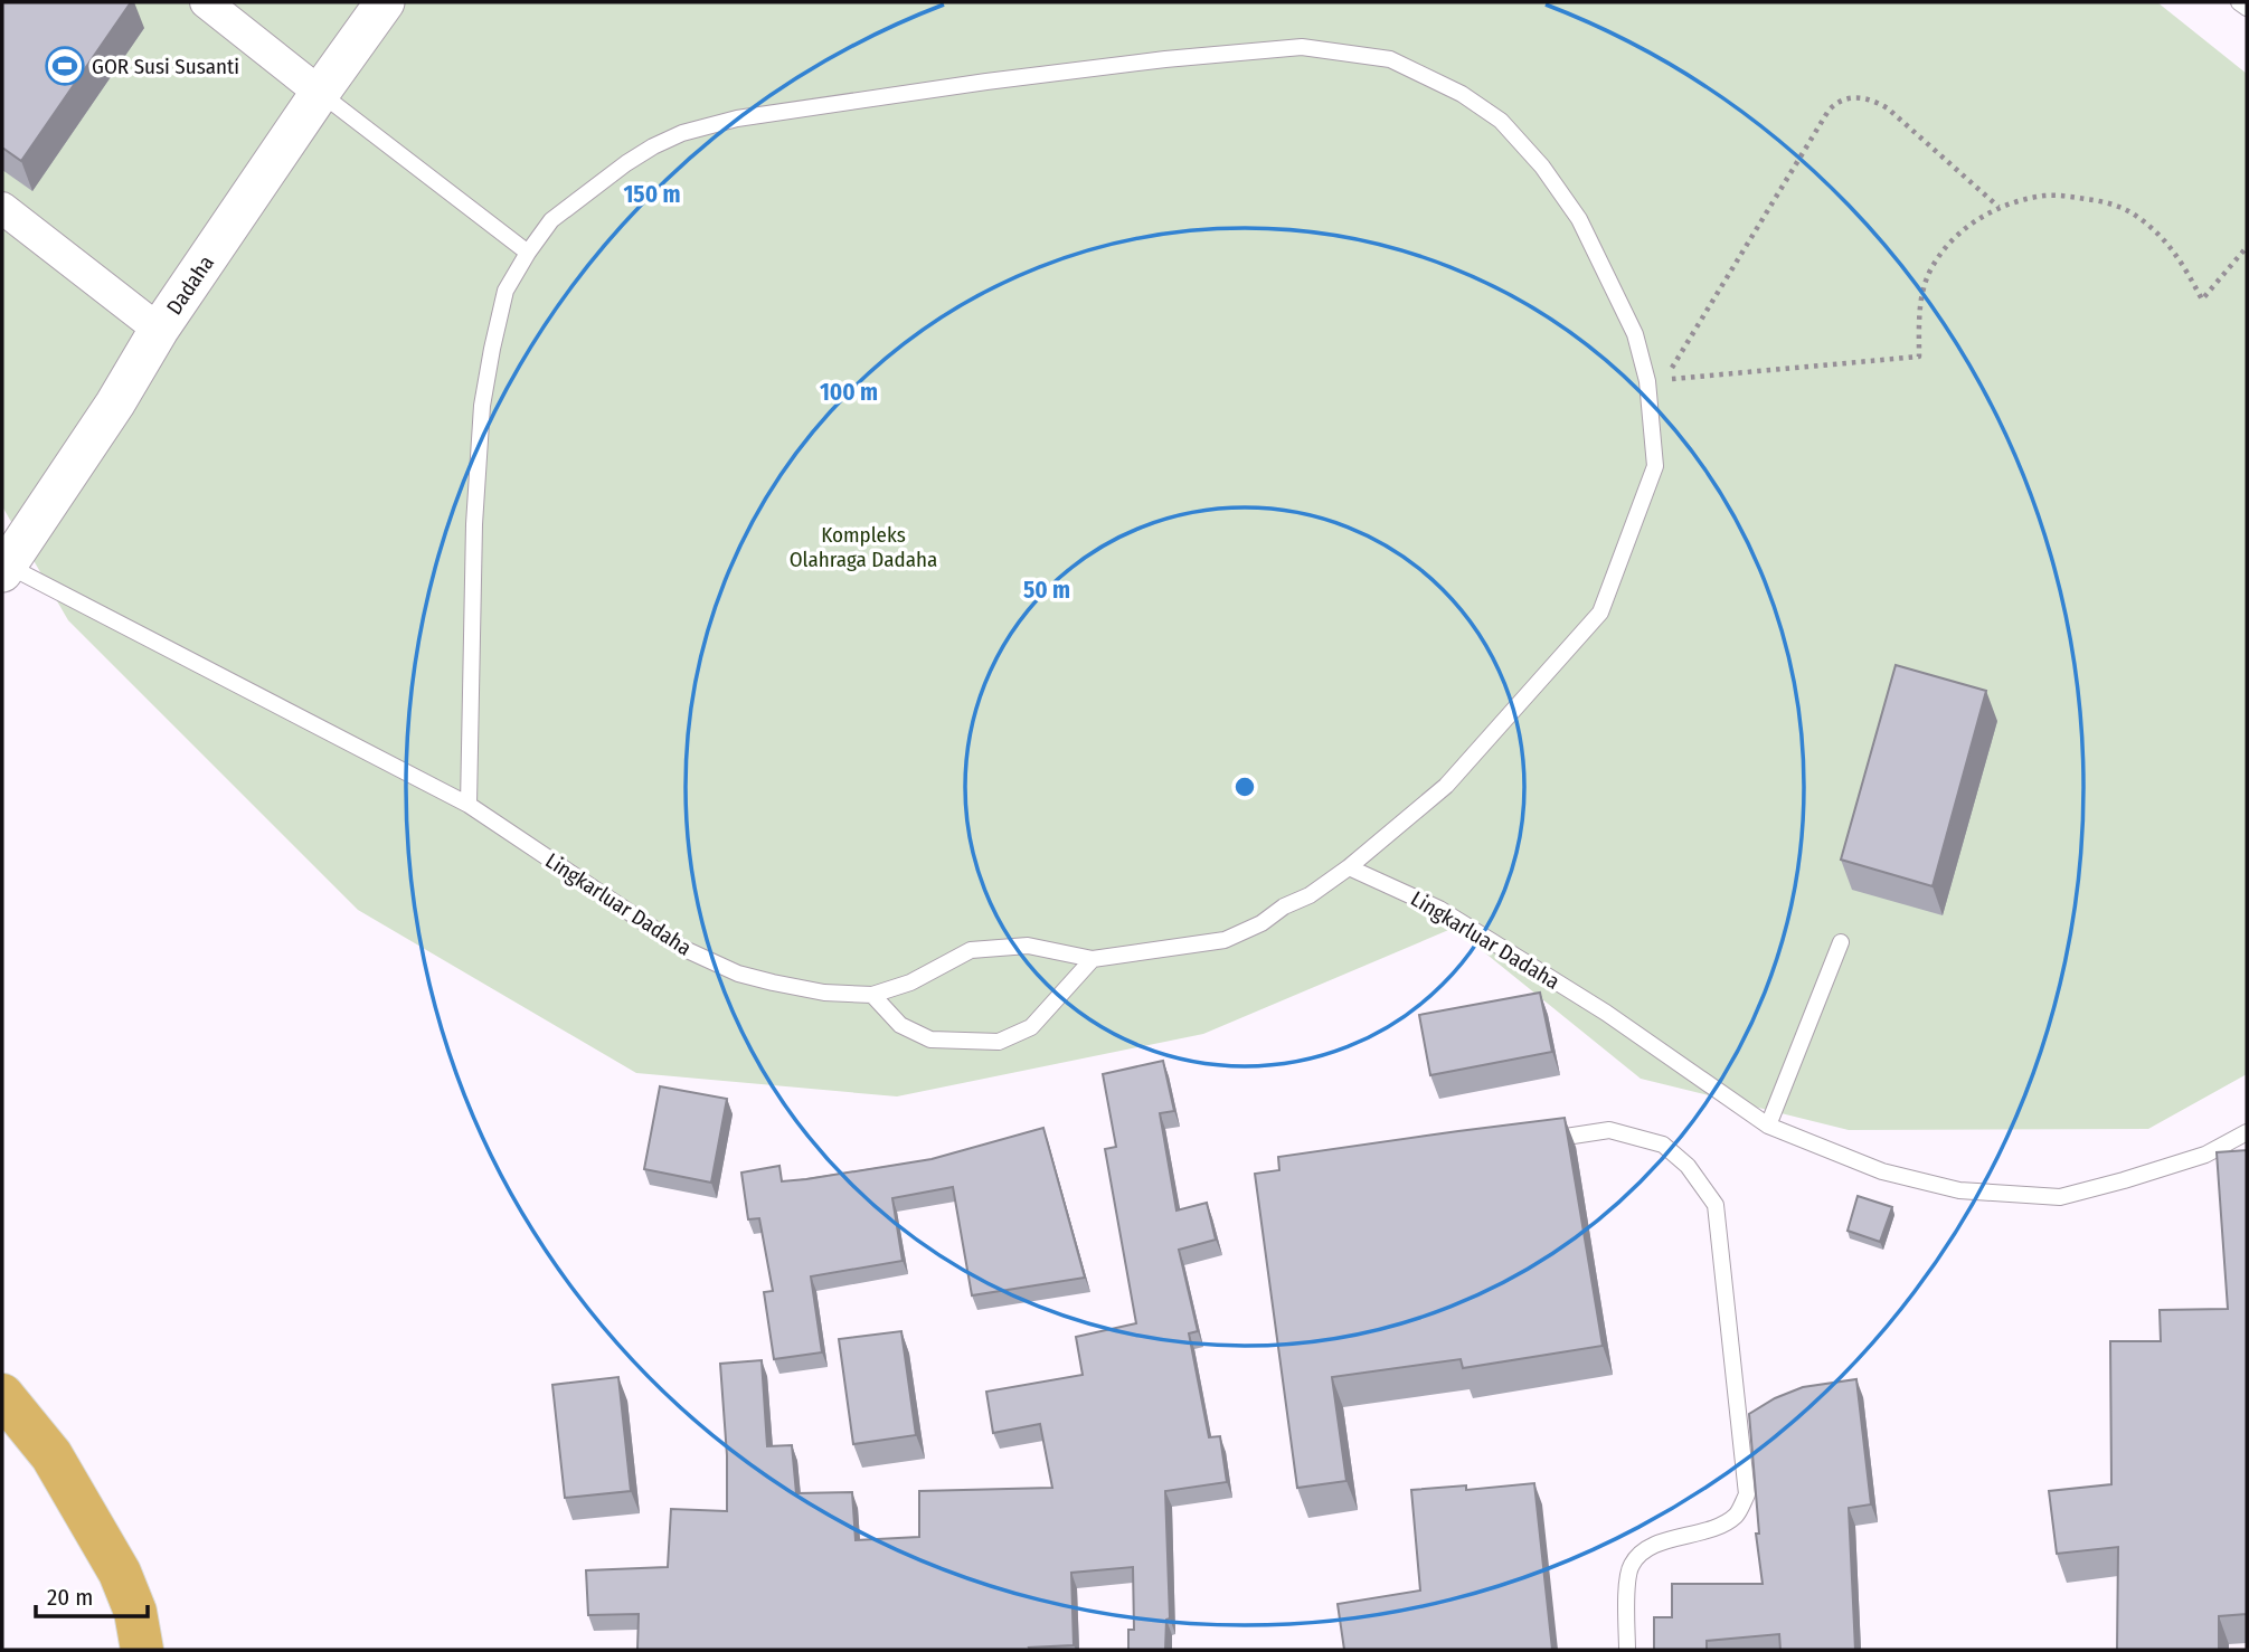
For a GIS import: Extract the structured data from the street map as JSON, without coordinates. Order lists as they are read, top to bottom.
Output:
{
  "streets": {
    "street": ["Dadaha"],
    "lane": ["Lingkarluar Dadaha"]
  },
  "crossings": [
    ["Dadaha", "Lingkarluar Dadaha"]
  ],
  "parks": ["Kompleks Olahraga Dadaha"],
  "places": {
    "sports": ["GOR Susi Susanti"]
  },
  "scale_bar": "20 m",
  "rings": ["150 m", "100 m", "50 m"]
}
